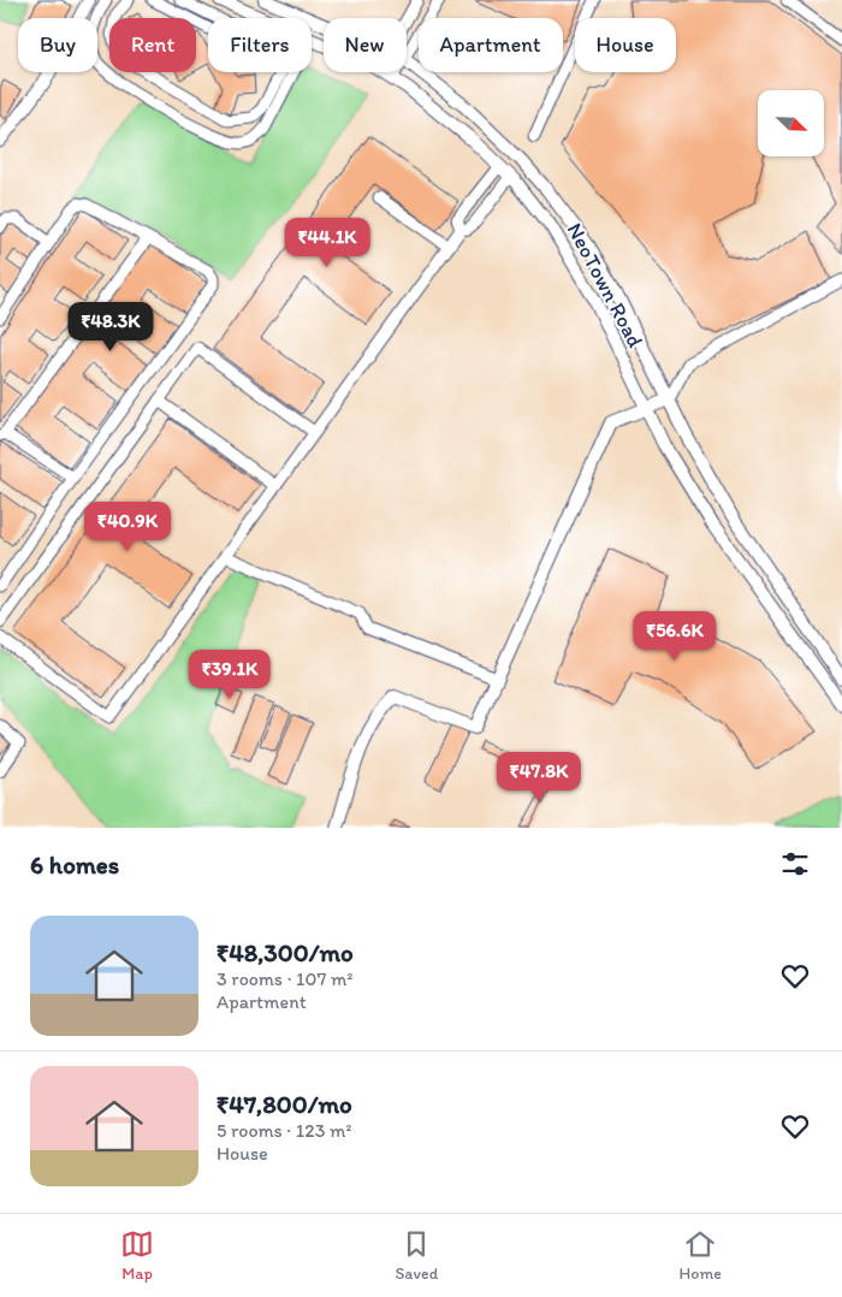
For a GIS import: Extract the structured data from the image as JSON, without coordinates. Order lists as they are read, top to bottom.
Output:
{
  "streets": {
    "street": ["NeoTown Road"]
  },
  "north": "bottom right",
  "page": {
    "chip": [
      "Buy",
      "Rent",
      "Filters",
      "New",
      "Apartment",
      "House"
    ],
    "price": [
      "₹44.1K",
      "₹48.3K",
      "₹40.9K",
      "₹56.6K",
      "₹39.1K",
      "₹47.8K"
    ],
    "heading": "6 homes",
    "list": [
      {
        "name": "₹48,300/mo",
        "note": "3 rooms · 107 m² · Apartment"
      },
      {
        "name": "₹47,800/mo",
        "note": "5 rooms · 123 m² · House"
      }
    ],
    "tabs": ["Map", "Saved", "Home"]
  }
}
